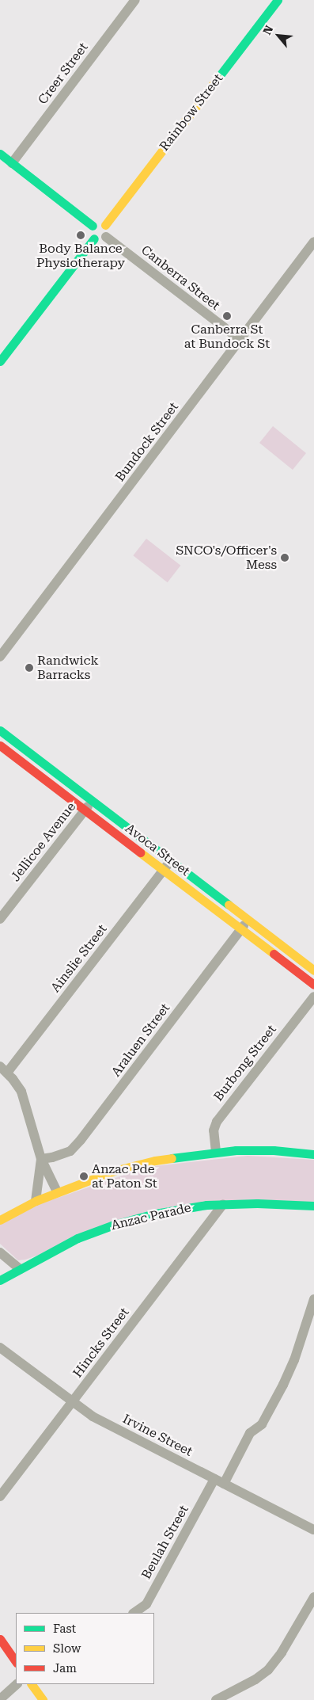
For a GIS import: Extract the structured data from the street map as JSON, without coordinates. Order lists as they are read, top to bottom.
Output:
{
  "streets": {
    "main road": ["Rainbow Street", "Avoca Street", "Anzac Parade"],
    "street": [
      "Creer Street",
      "Canberra Street",
      "Bundock Street",
      "Jellicoe Avenue",
      "Ainslie Street",
      "Araluen Street",
      "Burbong Street",
      "Hincks Street",
      "Irvine Street",
      "Beulah Street"
    ]
  },
  "crossings": [
    ["Rainbow Street", "Canberra Street"],
    ["Canberra Street", "Bundock Street"],
    ["Jellicoe Avenue", "Avoca Street"],
    ["Avoca Street", "Ainslie Street"],
    ["Avoca Street", "Araluen Street"],
    ["Anzac Parade", "Hincks Street"],
    ["Hincks Street", "Irvine Street"],
    ["Irvine Street", "Beulah Street"]
  ],
  "places": [
    "Body Balance Physiotherapy",
    "Canberra St at Bundock St",
    "SNCO's/Officer's Mess",
    "Randwick Barracks",
    "Anzac Pde at Paton St"
  ],
  "legend": ["Fast", "Slow", "Jam"],
  "north": "top left"
}
